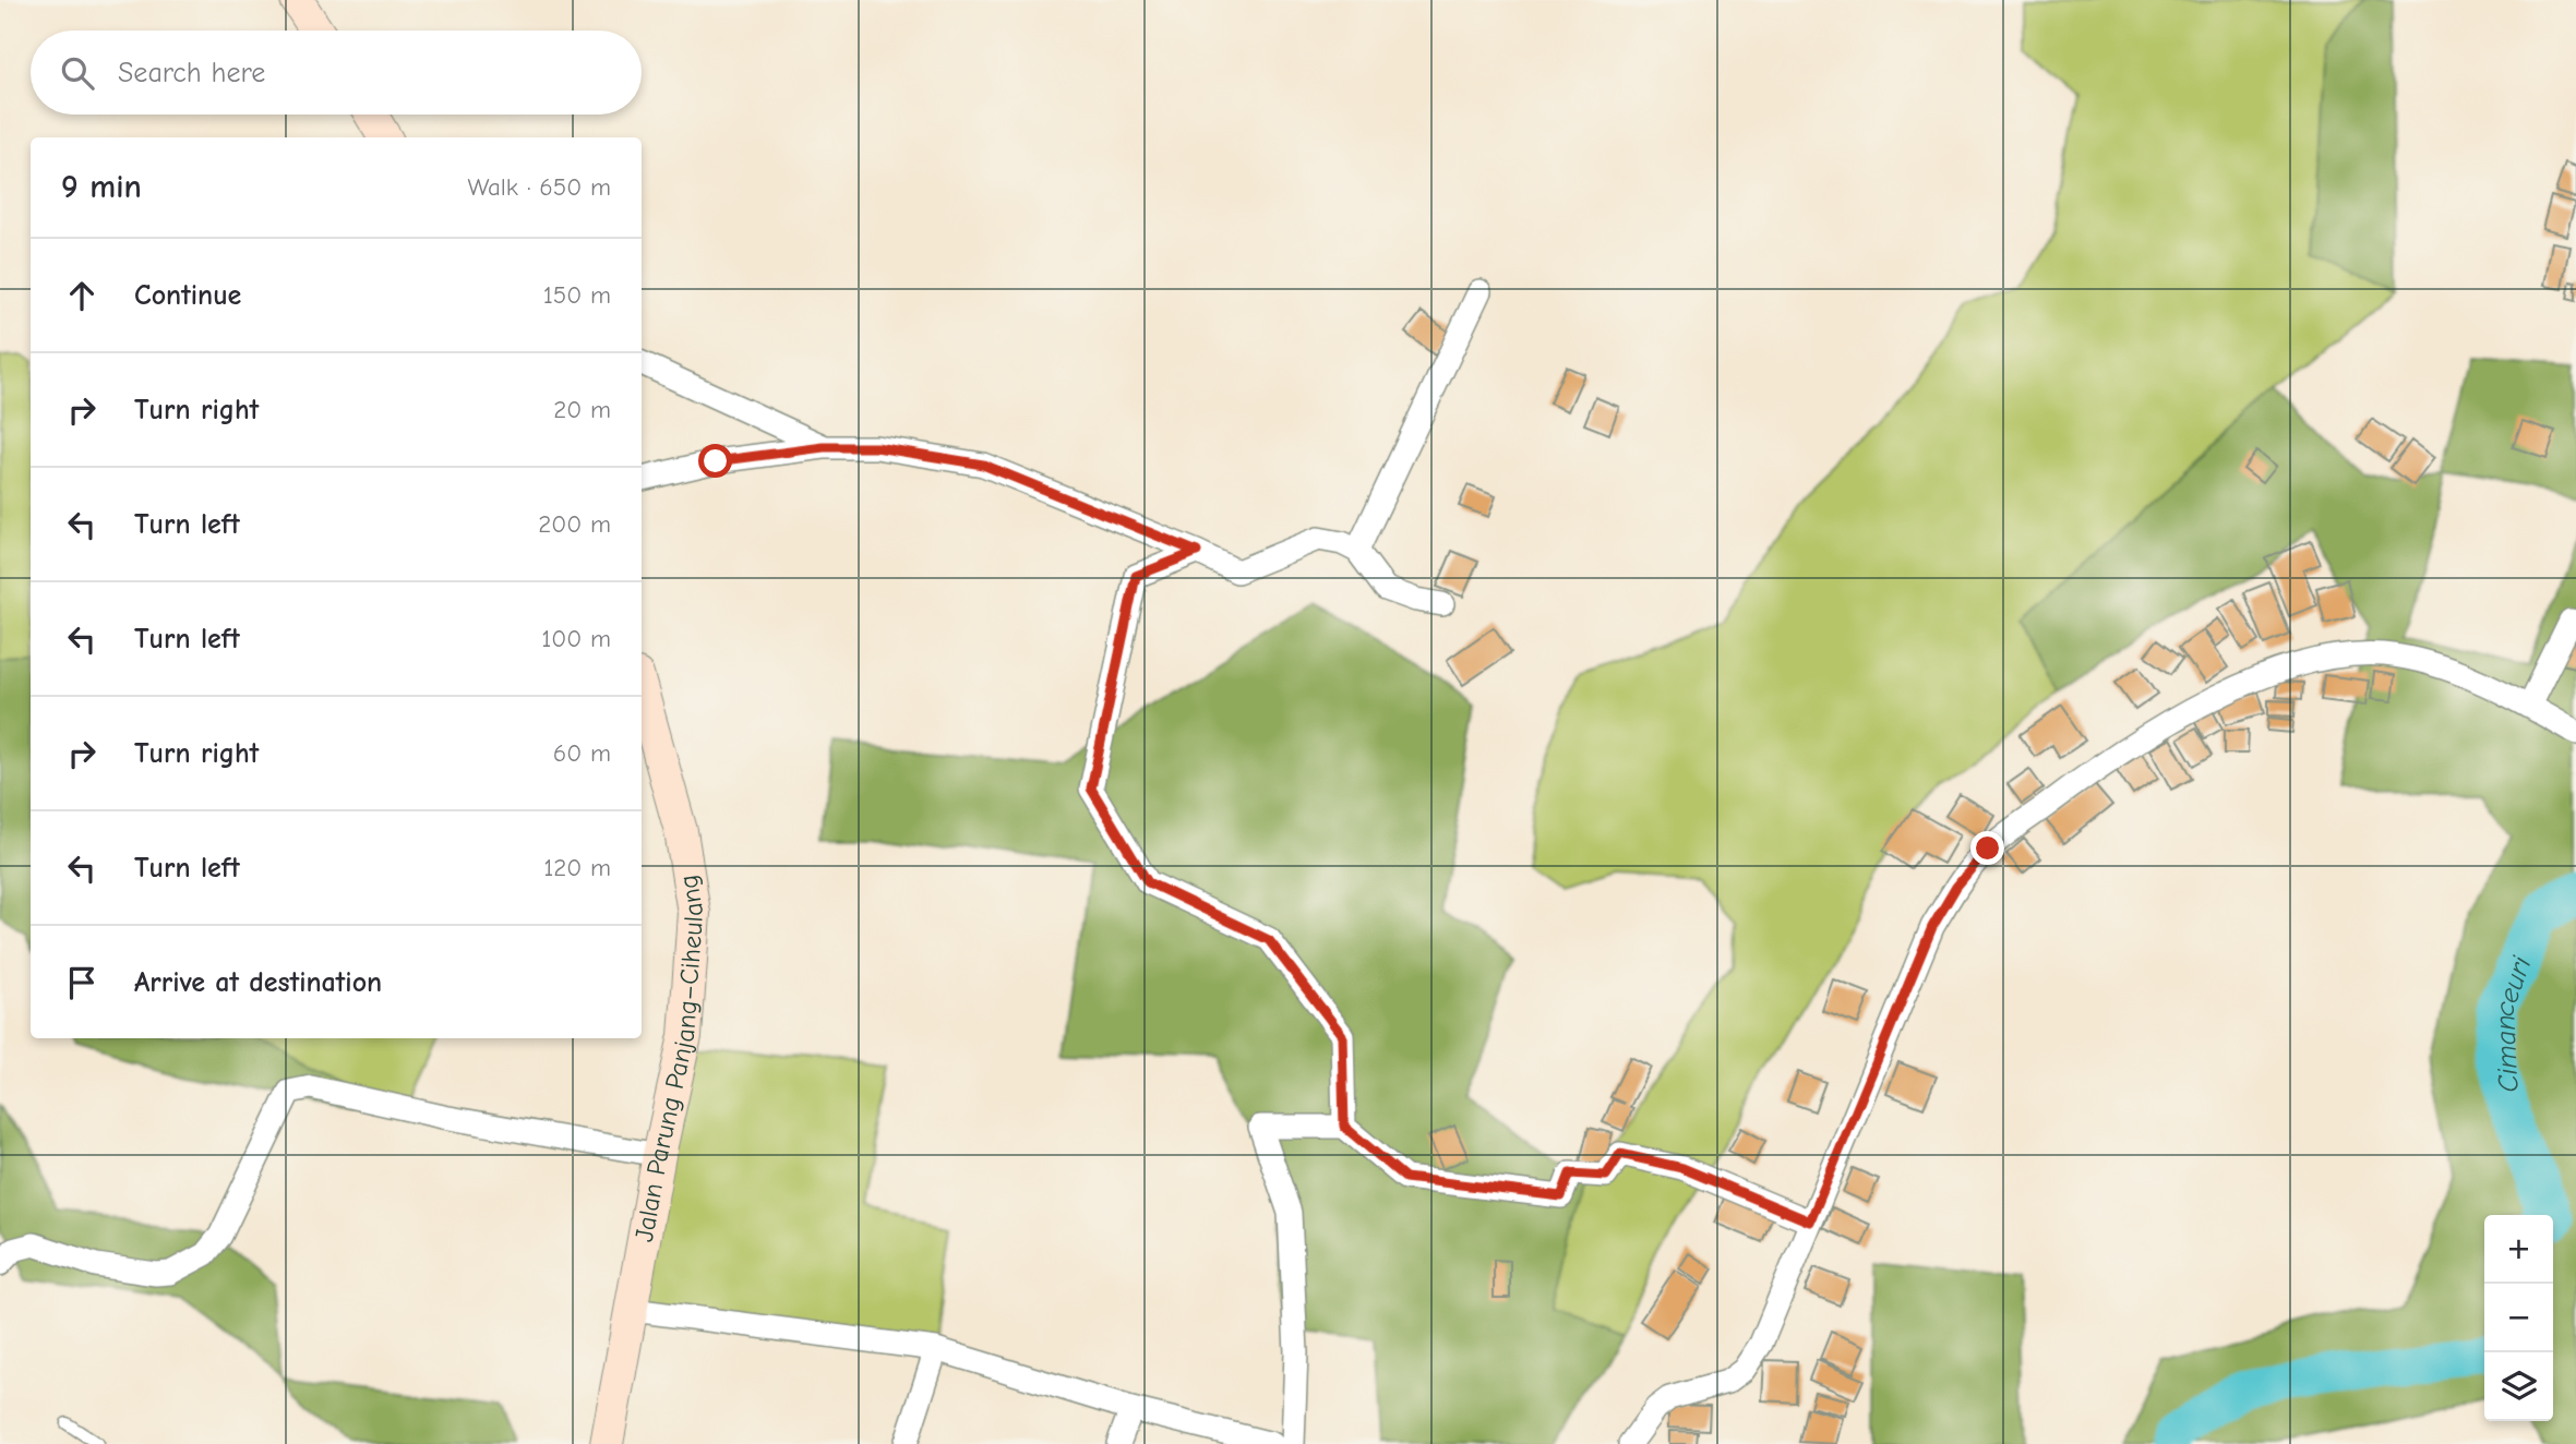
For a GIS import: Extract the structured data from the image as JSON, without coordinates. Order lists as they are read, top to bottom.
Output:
{
  "streets": {
    "street": ["Jalan Parung Panjang–Ciheulang"]
  },
  "water": ["Cimanceuri"],
  "page": {
    "search": "Search here",
    "heading": ["9 min", "Walk · 650 m"],
    "list": [
      ["Continue", "150 m"],
      ["Turn right", "20 m"],
      ["Turn left", "200 m"],
      ["Turn left", "100 m"],
      ["Turn right", "60 m"],
      ["Turn left", "120 m"],
      "Arrive at destination"
    ],
    "map_buttons": ["+", "−"]
  }
}
